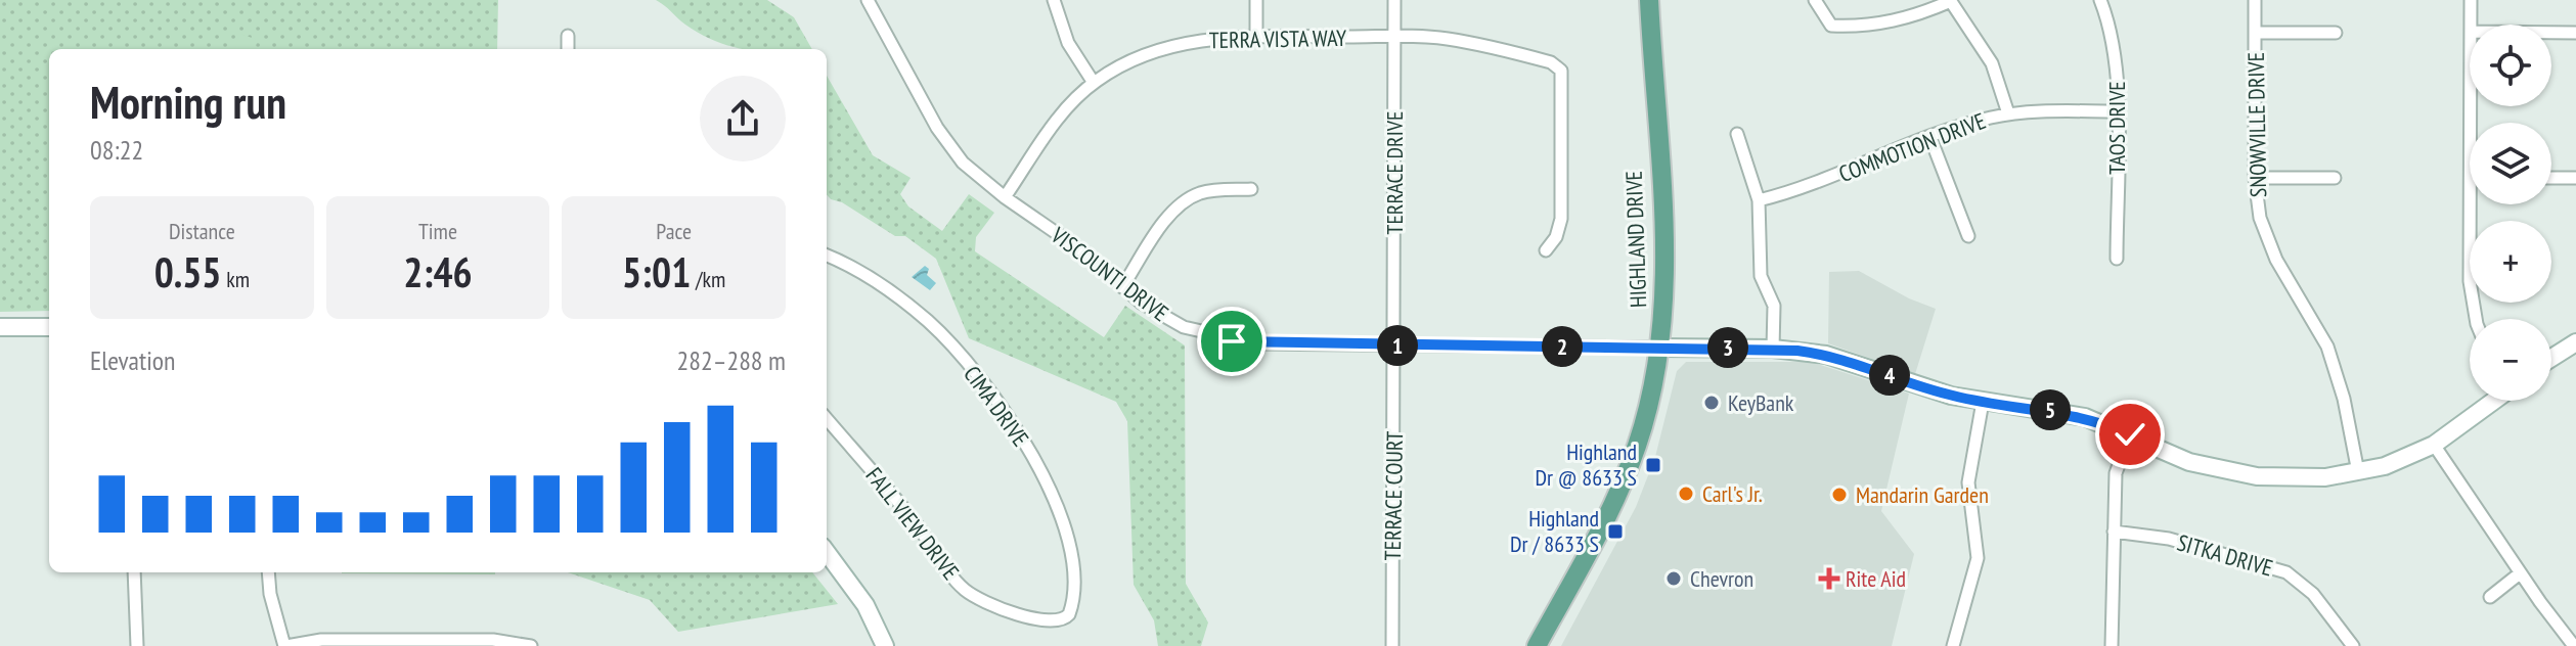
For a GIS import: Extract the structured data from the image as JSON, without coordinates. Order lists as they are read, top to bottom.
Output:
{
  "streets": {
    "main road": ["HIGHLAND DRIVE"],
    "street": [
      "TERRA VISTA WAY",
      "SNOWVILLE DRIVE",
      "TAOS DRIVE",
      "COMMOTION DRIVE",
      "TERRACE DRIVE",
      "VISCOUNTI DRIVE",
      "CIMA DRIVE",
      "TERRACE COURT",
      "FALL VIEW DRIVE",
      "SITKA DRIVE"
    ]
  },
  "crossings": [
    ["TERRA VISTA WAY", "TERRACE DRIVE"],
    ["TERRA VISTA WAY", "VISCOUNTI DRIVE"],
    ["TAOS DRIVE", "COMMOTION DRIVE"],
    ["TERRACE DRIVE", "VISCOUNTI DRIVE"],
    ["TERRACE DRIVE", "TERRACE COURT"],
    ["HIGHLAND DRIVE", "VISCOUNTI DRIVE"],
    ["VISCOUNTI DRIVE", "TERRACE COURT"],
    ["CIMA DRIVE", "FALL VIEW DRIVE"]
  ],
  "places": {
    "other": [
      "KeyBank",
      "Carl's Jr.",
      "Mandarin Garden",
      "Chevron"
    ],
    "transit": ["Highland Dr @ 8633 S", "Highland Dr / 8633 S"],
    "health": ["Rite Aid"]
  },
  "page": {
    "map_buttons": ["+", "−"],
    "heading": ["Morning run", "08:22"],
    "stats": [
      ["Distance", "0.55 km"],
      ["Time", "2:46"],
      ["Pace", "5:01 /km"]
    ],
    "pins": [
      "1",
      "2",
      "3",
      "4",
      "5"
    ],
    "chart": ["Elevation", "282–288 m"]
  }
}
